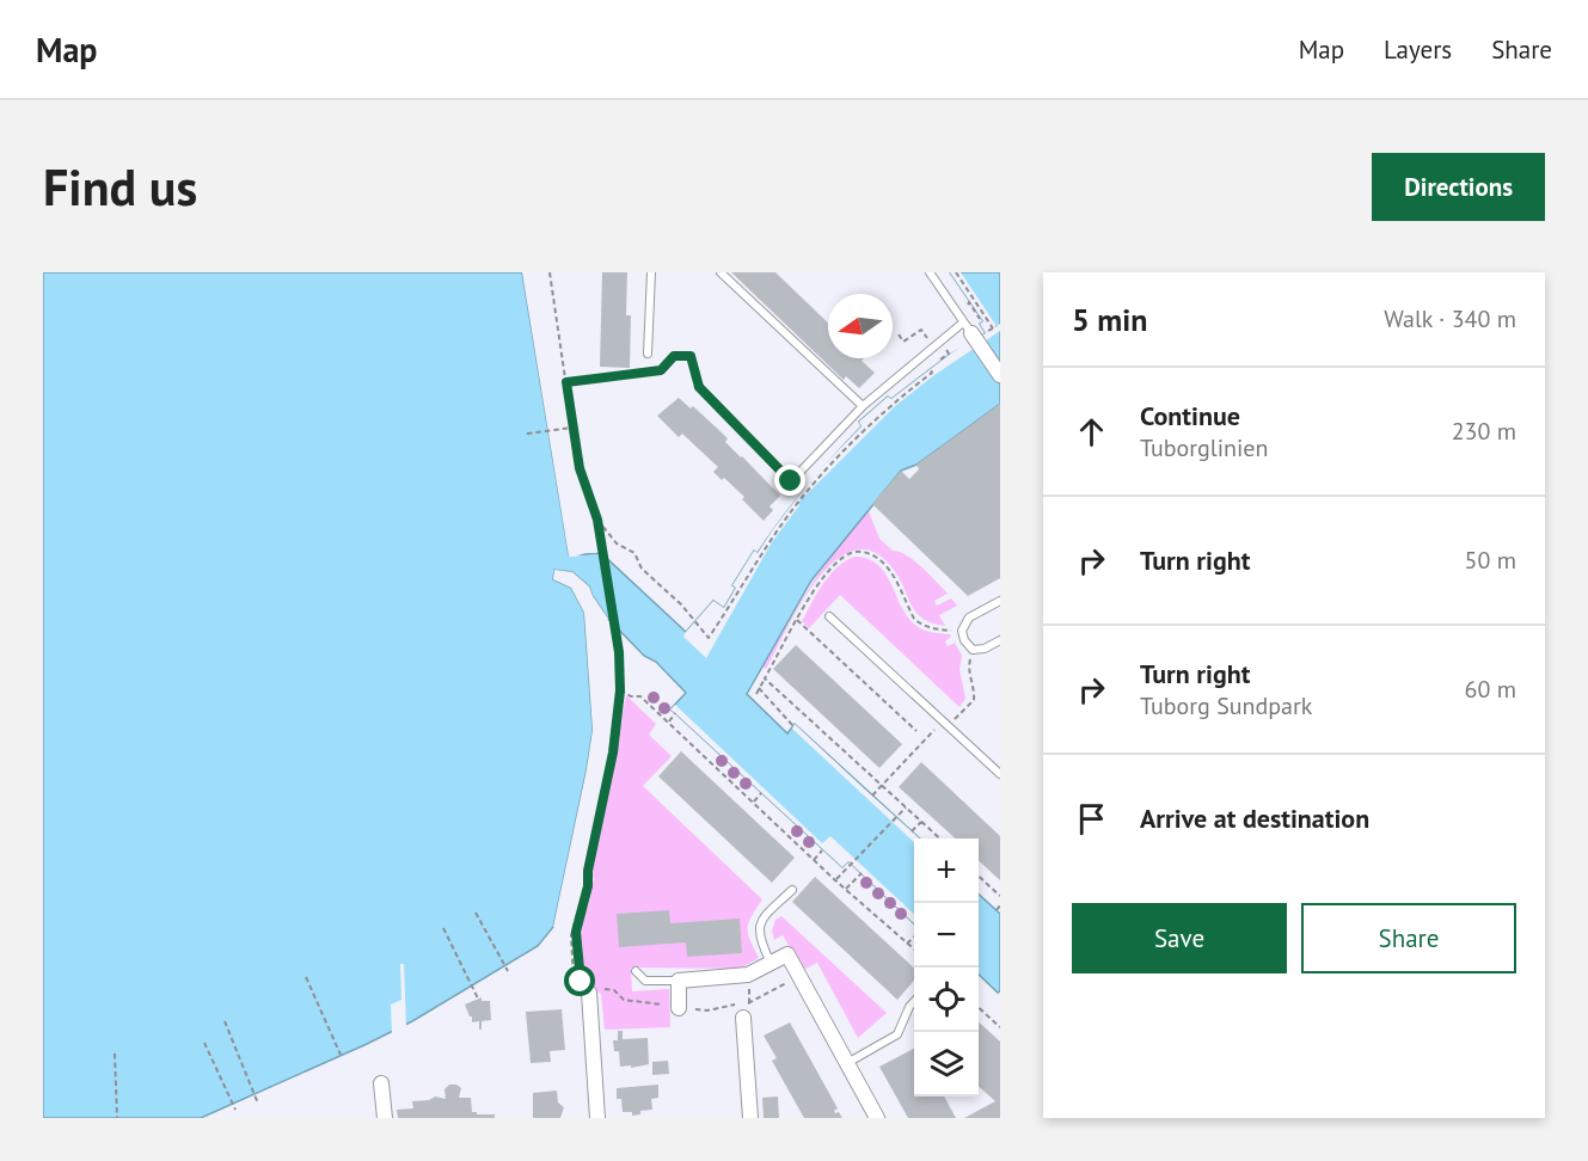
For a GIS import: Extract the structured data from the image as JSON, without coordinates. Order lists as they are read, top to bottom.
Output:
{
  "north": "left",
  "page": {
    "header": "Map",
    "nav": ["Map", "Layers", "Share"],
    "buttons": [
      "Directions",
      ["Save", "Share"]
    ],
    "title": "Find us",
    "heading": ["5 min", "Walk · 340 m"],
    "list": [
      ["Continue", "Tuborglinien", "230 m"],
      ["Turn right", "50 m"],
      ["Turn right", "Tuborg Sundpark", "60 m"],
      "Arrive at destination"
    ],
    "map_buttons": ["+", "−"]
  }
}
